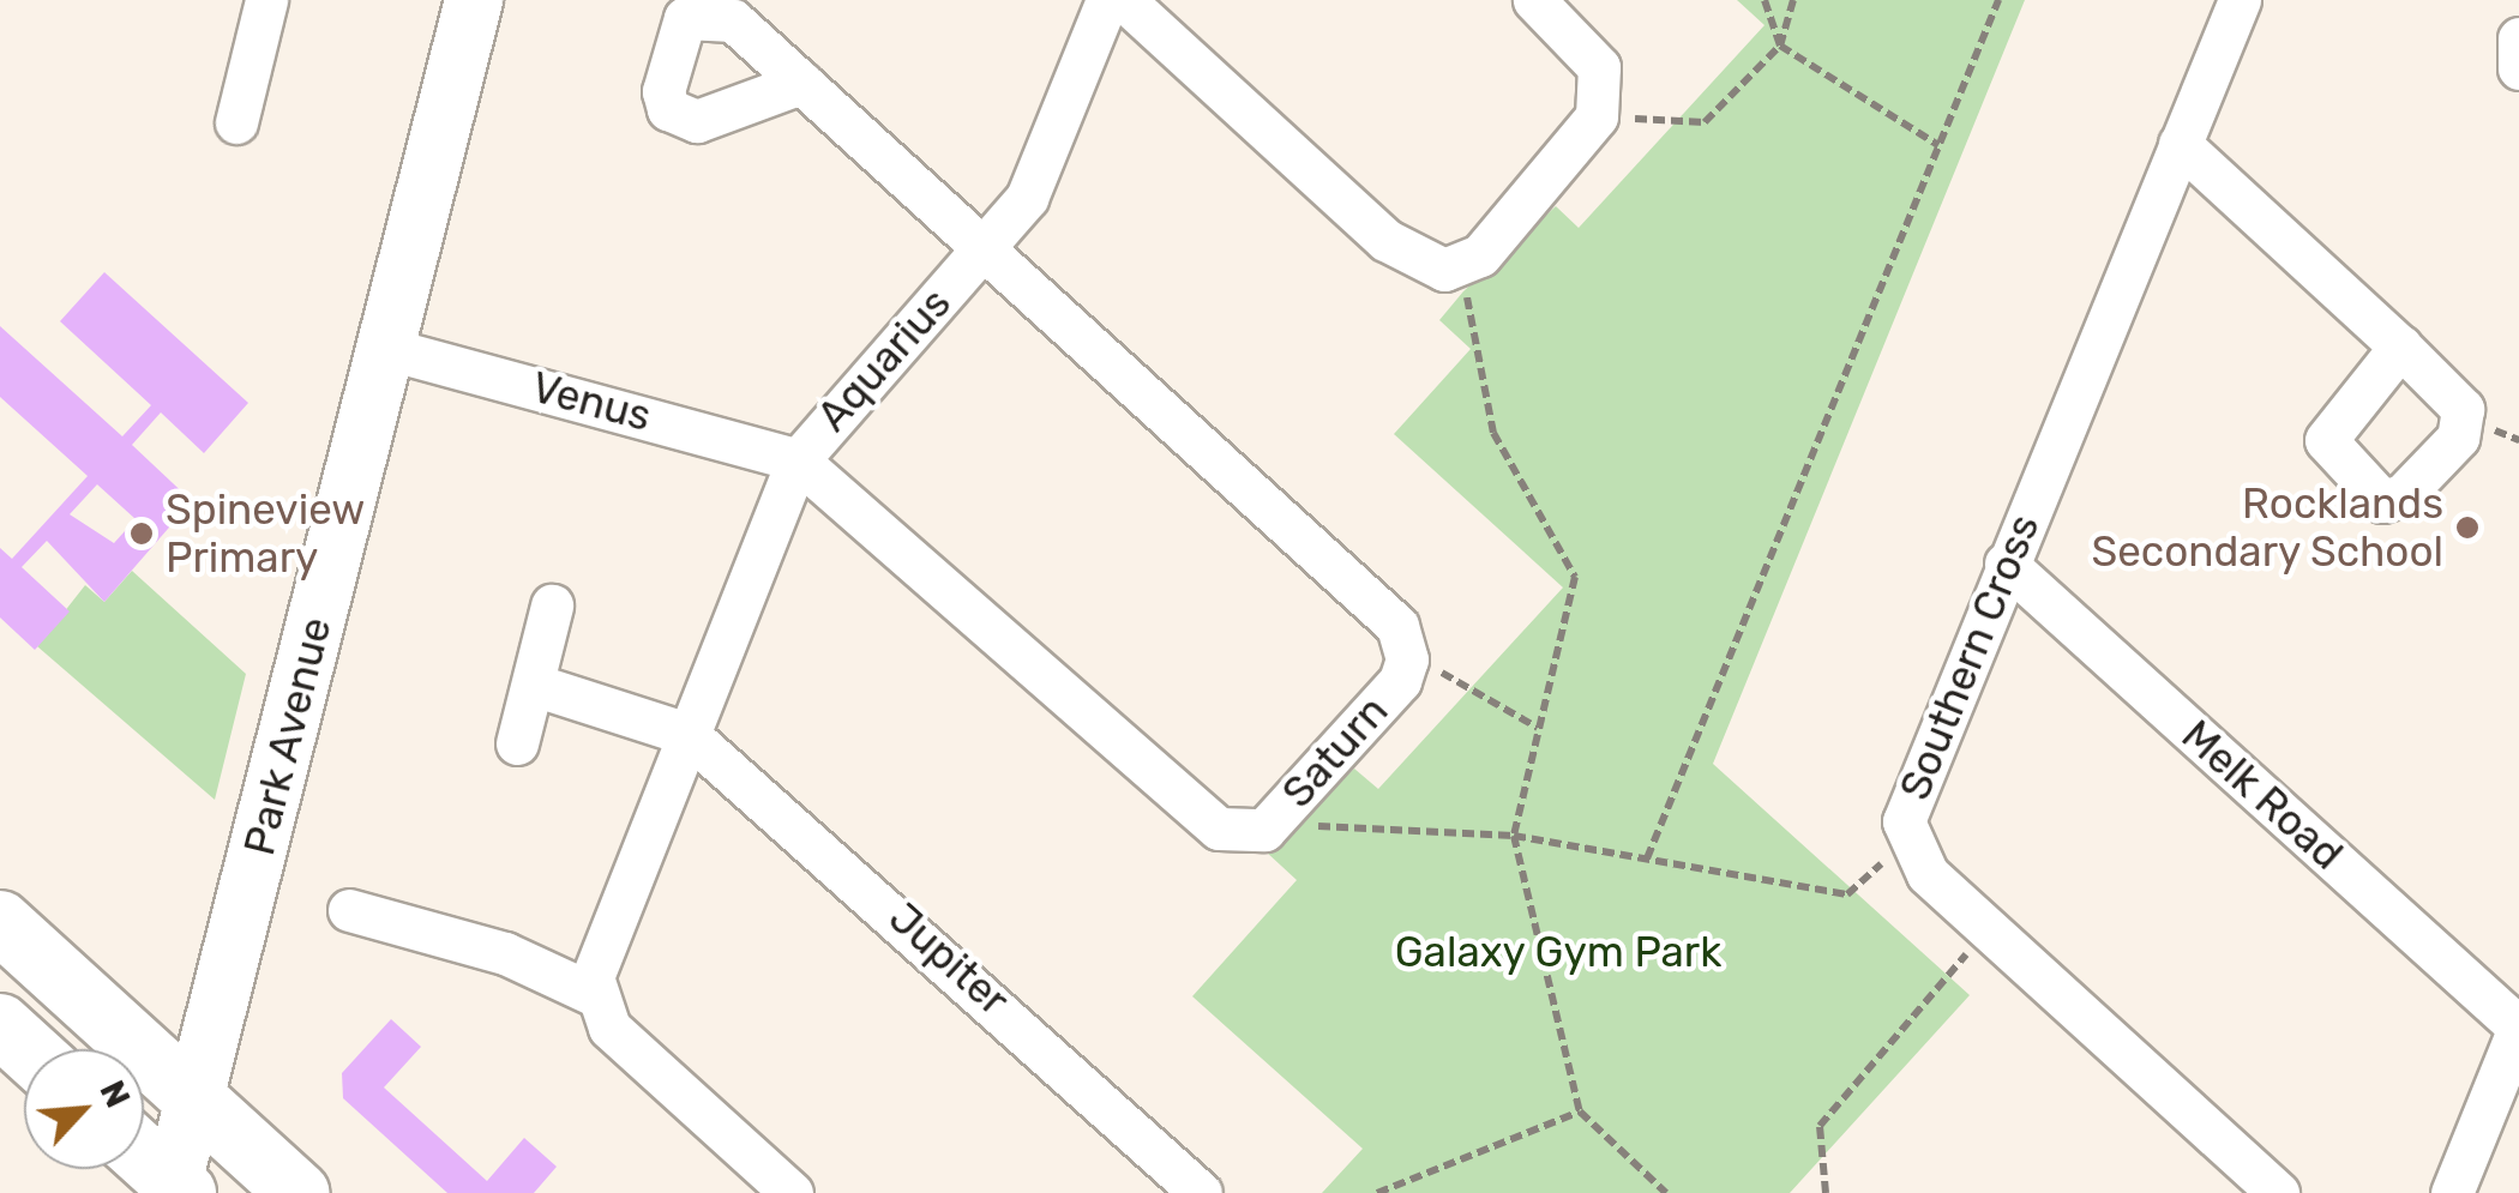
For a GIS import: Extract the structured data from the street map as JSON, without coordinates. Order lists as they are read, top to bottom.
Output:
{
  "streets": {
    "street": [
      "Aquarius",
      "Venus",
      "Southern Cross",
      "Park Avenue",
      "Saturn",
      "Melk Road",
      "Jupiter"
    ]
  },
  "crossings": [
    ["Aquarius", "Venus"],
    ["Aquarius", "Saturn"],
    ["Aquarius", "Jupiter"],
    ["Venus", "Park Avenue"],
    ["Venus", "Saturn"],
    ["Southern Cross", "Melk Road"]
  ],
  "parks": ["Galaxy Gym Park"],
  "places": ["Rocklands Secondary School", "Spineview Primary"],
  "north": "top right"
}
